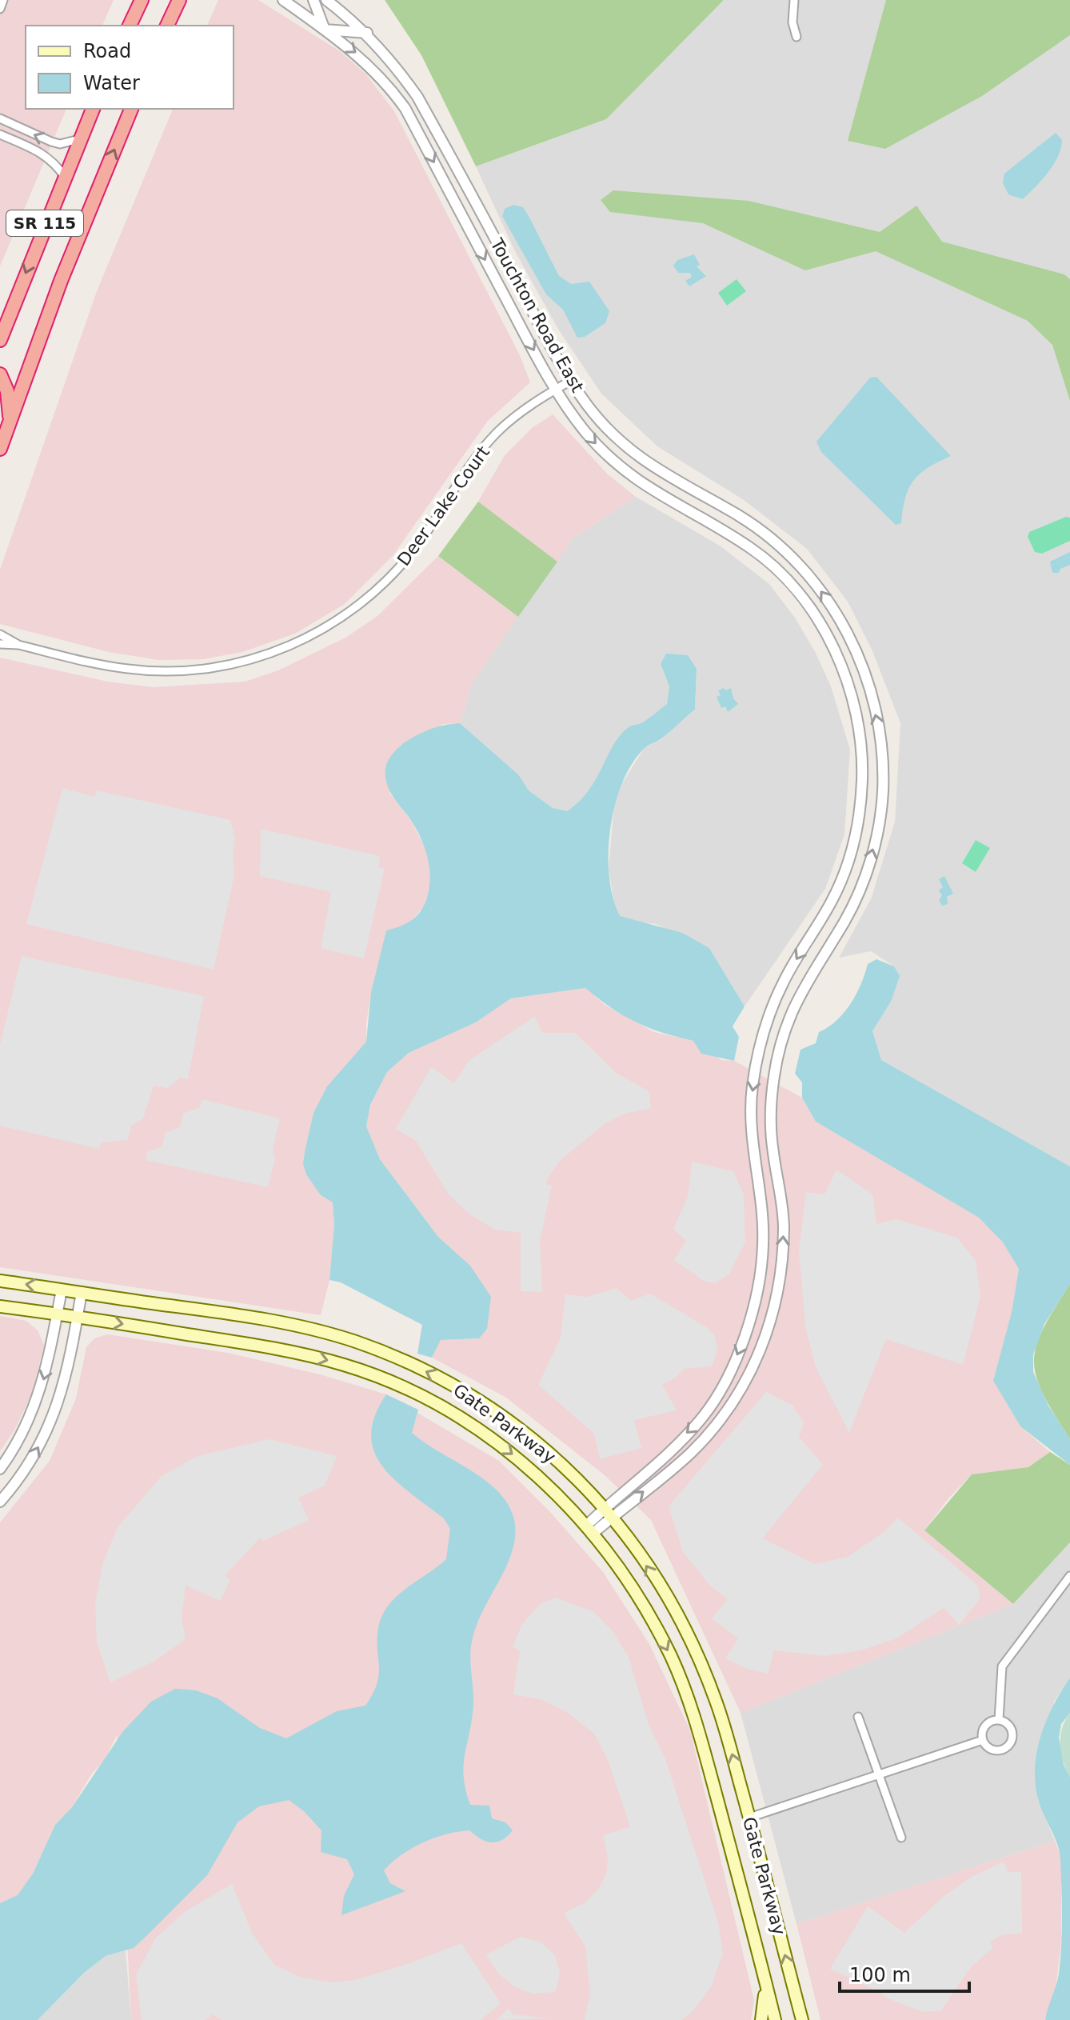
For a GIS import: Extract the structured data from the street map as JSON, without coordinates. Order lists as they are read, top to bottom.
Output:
{
  "streets": {
    "highway": ["SR 115"],
    "main road": ["Gate Parkway"],
    "street": ["Touchton Road East", "Deer Lake Court"]
  },
  "crossings": [
    ["Touchton Road East", "Deer Lake Court"],
    ["Touchton Road East", "Gate Parkway"]
  ],
  "legend": ["Road", "Water"],
  "scale_bar": "100 m"
}
